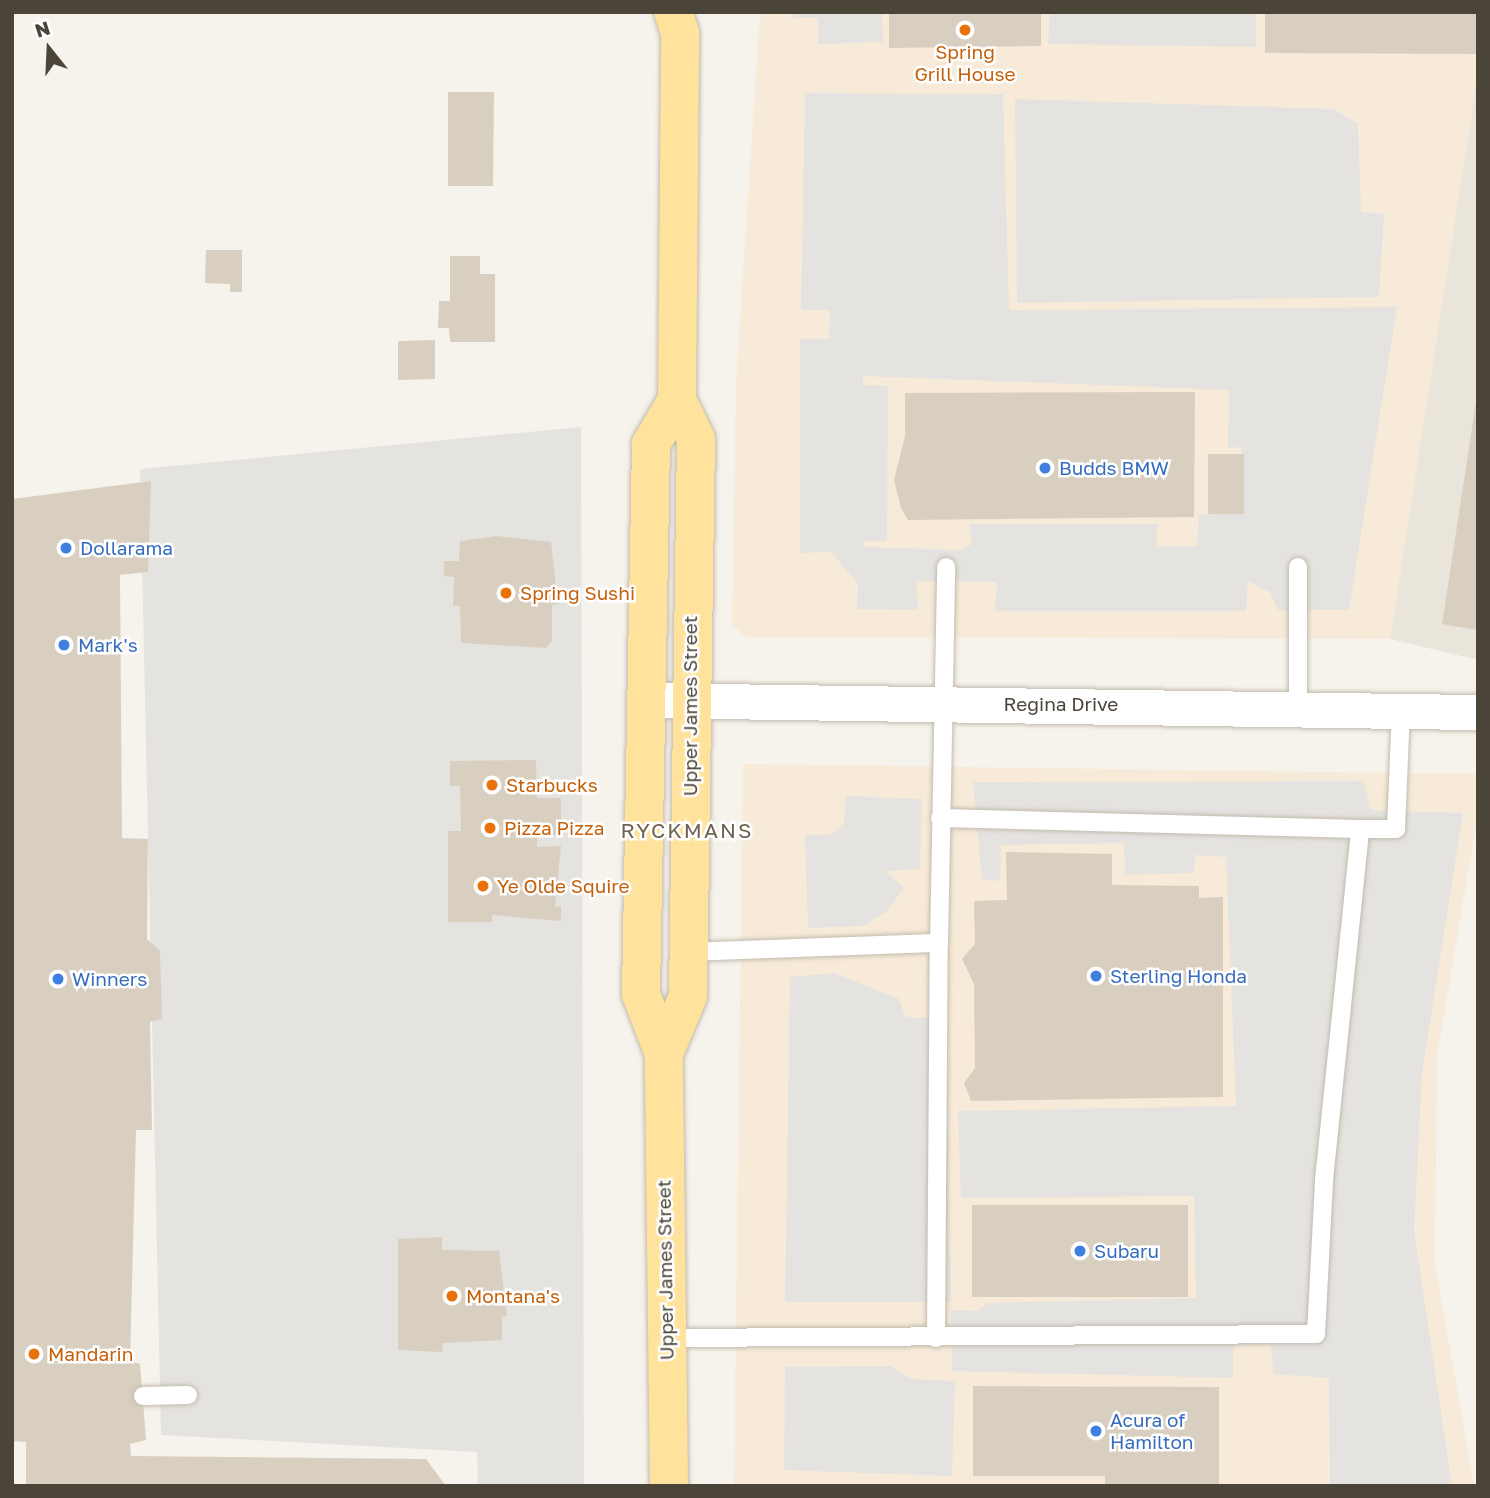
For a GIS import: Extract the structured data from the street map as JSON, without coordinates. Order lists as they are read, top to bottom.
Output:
{
  "streets": {
    "main road": ["Upper James Street"],
    "street": ["Regina Drive"]
  },
  "crossings": [
    ["Regina Drive", "Upper James Street"]
  ],
  "districts": ["RYCKMANS"],
  "places": [
    "Spring Grill House",
    "Budds BMW",
    "Dollarama",
    "Spring Sushi",
    "Mark's",
    "Starbucks",
    "Pizza Pizza",
    "Ye Olde Squire",
    "Sterling Honda",
    "Winners",
    "Subaru",
    "Montana's",
    "Mandarin",
    "Acura of Hamilton"
  ],
  "north": "top"
}
